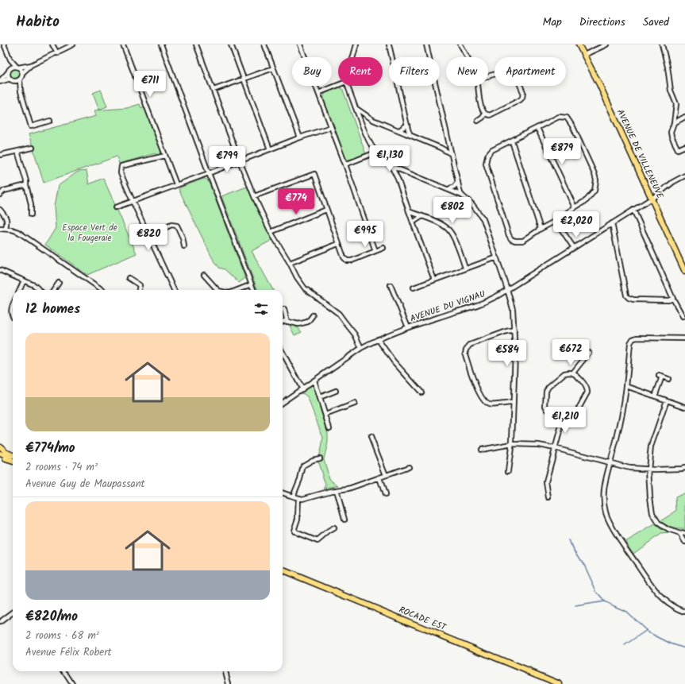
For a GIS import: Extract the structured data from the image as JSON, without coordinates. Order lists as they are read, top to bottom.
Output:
{
  "streets": {
    "main road": ["AVENUE DE VILLENEUVE", "ROCADE EST"],
    "street": ["AVENUE DU VIGNAU"]
  },
  "crossings": [
    ["AVENUE DE VILLENEUVE", "AVENUE DU VIGNAU"]
  ],
  "parks": ["Espace Vert de la Fougeraie"],
  "page": {
    "header": "Habito",
    "nav": ["Map", "Directions", "Saved"],
    "chip": [
      "Buy",
      "Rent",
      "Filters",
      "New",
      "Apartment"
    ],
    "price": [
      "€711",
      "€879",
      "€1,130",
      "€799",
      "€774",
      "€802",
      "€2,020",
      "€995",
      "€820",
      "€672",
      "€584",
      "€1,210"
    ],
    "heading": "12 homes",
    "list": [
      {
        "name": "€774/mo",
        "note": "2 rooms · 74 m² · Avenue Guy de Maupassant"
      },
      {
        "name": "€820/mo",
        "note": "2 rooms · 68 m² · Avenue Félix Robert"
      }
    ]
  }
}
